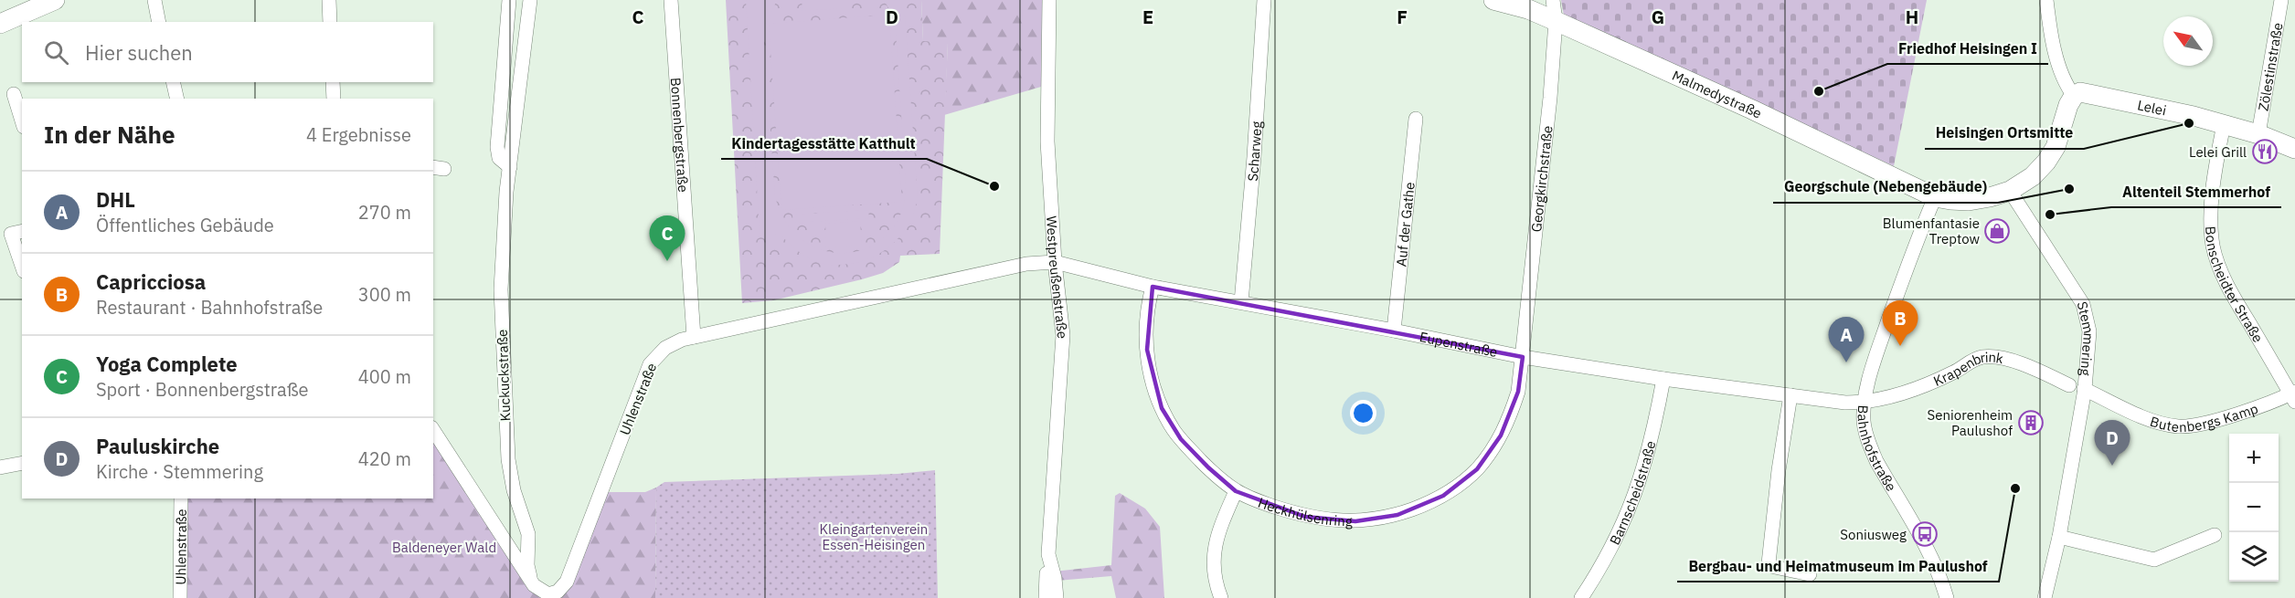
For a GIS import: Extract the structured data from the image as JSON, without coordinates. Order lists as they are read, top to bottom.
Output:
{
  "streets": {
    "street": [
      "Zölestinstraße",
      "Malmedystraße",
      "Lelei",
      "Bonnenbergstraße",
      "Scharweg",
      "Georgkirchstraße",
      "Auf der Gathe",
      "Westpreußenstraße",
      "Bonscheidter Straße",
      "Stemmering",
      "Eupenstraße",
      "Krapenbrink",
      "Kuckuckstraße",
      "Uhlenstraße",
      "Butenbergs Kamp",
      "Bahnhofstraße",
      "Barnscheidstraße",
      "Heckhülsenring"
    ]
  },
  "crossings": [
    ["Zölestinstraße", "Lelei"],
    ["Malmedystraße", "Georgkirchstraße"],
    ["Malmedystraße", "Bahnhofstraße"],
    ["Lelei", "Bonscheidter Straße"],
    ["Bonnenbergstraße", "Uhlenstraße"],
    ["Scharweg", "Eupenstraße"],
    ["Georgkirchstraße", "Eupenstraße"],
    ["Georgkirchstraße", "Heckhülsenring"],
    ["Auf der Gathe", "Eupenstraße"],
    ["Westpreußenstraße", "Eupenstraße"],
    ["Westpreußenstraße", "Uhlenstraße"],
    ["Bonscheidter Straße", "Butenbergs Kamp"],
    ["Stemmering", "Butenbergs Kamp"],
    ["Eupenstraße", "Krapenbrink"],
    ["Eupenstraße", "Uhlenstraße"],
    ["Eupenstraße", "Bahnhofstraße"],
    ["Eupenstraße", "Barnscheidstraße"],
    ["Eupenstraße", "Heckhülsenring"],
    ["Krapenbrink", "Bahnhofstraße"],
    ["Kuckuckstraße", "Uhlenstraße"]
  ],
  "parks": ["Kleingartenverein Essen-Heisingen", "Baldeneyer Wald"],
  "places": {
    "other": [
      "Friedhof Heisingen I",
      "Heisingen Ortsmitte",
      "Kindertagesstätte Katthult",
      "Georgschule (Nebengebäude)",
      "Altenteil Stemmerhof",
      "Bergbau- und Heimatmuseum im Paulushof"
    ],
    "restaurant": ["Lelei Grill"],
    "shop": ["Blumenfantasie Treptow"],
    "building": ["Seniorenheim Paulushof"],
    "bus stop": ["Soniusweg"]
  },
  "north": "top left",
  "page": {
    "search": "Hier suchen",
    "heading": ["In der Nähe", "4 Ergebnisse"],
    "list": [
      {
        "mark": "A",
        "name": "DHL",
        "note": "Öffentliches Gebäude",
        "value": "270 m"
      },
      {
        "mark": "B",
        "name": "Capricciosa",
        "note": "Restaurant · Bahnhofstraße",
        "value": "300 m"
      },
      {
        "mark": "C",
        "name": "Yoga Complete",
        "note": "Sport · Bonnenbergstraße",
        "value": "400 m"
      },
      {
        "mark": "D",
        "name": "Pauluskirche",
        "note": "Kirche · Stemmering",
        "value": "420 m"
      }
    ],
    "pins": [
      "C",
      "B",
      "A",
      "D"
    ],
    "map_buttons": ["+", "−"]
  },
  "grid": {
    "columns": [
      "C",
      "D",
      "E",
      "F",
      "G",
      "H"
    ]
  }
}
